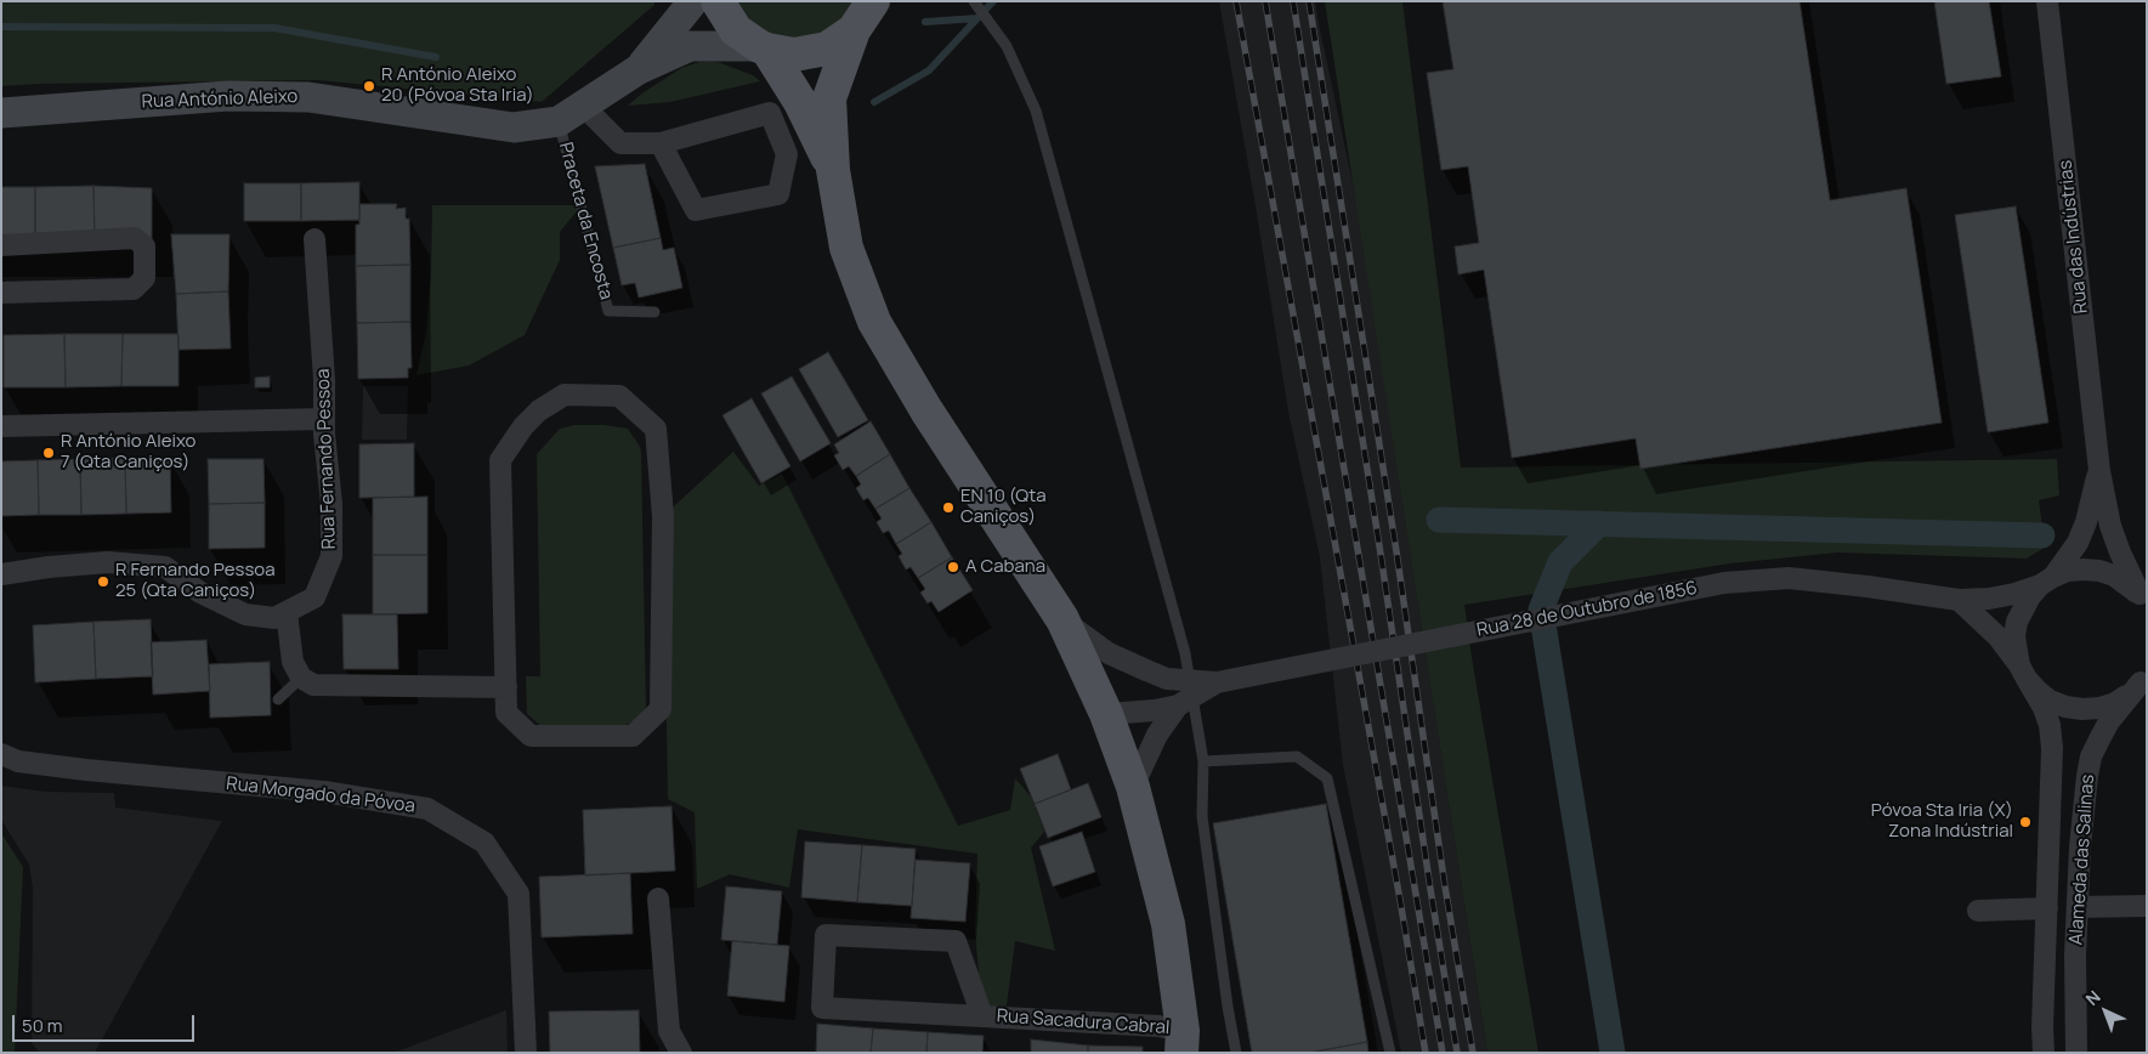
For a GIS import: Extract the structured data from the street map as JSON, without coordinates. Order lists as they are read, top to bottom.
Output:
{
  "streets": {
    "street": [
      "Rua António Aleixo",
      "Rua das Indústrias",
      "Rua Fernando Pessoa",
      "Rua 28 de Outubro de 1856",
      "Rua Morgado da Póvoa",
      "Alameda das Salinas",
      "Rua Sacadura Cabral"
    ],
    "lane": ["Praceta da Encosta"]
  },
  "crossings": [
    ["Rua António Aleixo", "Praceta da Encosta"],
    ["Rua das Indústrias", "Rua 28 de Outubro de 1856"],
    ["Rua das Indústrias", "Alameda das Salinas"]
  ],
  "places": [
    "R António Aleixo 20 (Póvoa Sta Iria)",
    "R António Aleixo 7 (Qta Caniços)",
    "EN 10 (Qta Caniços)",
    "A Cabana",
    "R Fernando Pessoa 25 (Qta Caniços)",
    "Póvoa Sta Iria (X) Zona Indústrial"
  ],
  "scale_bar": "50 m",
  "north": "top left"
}
